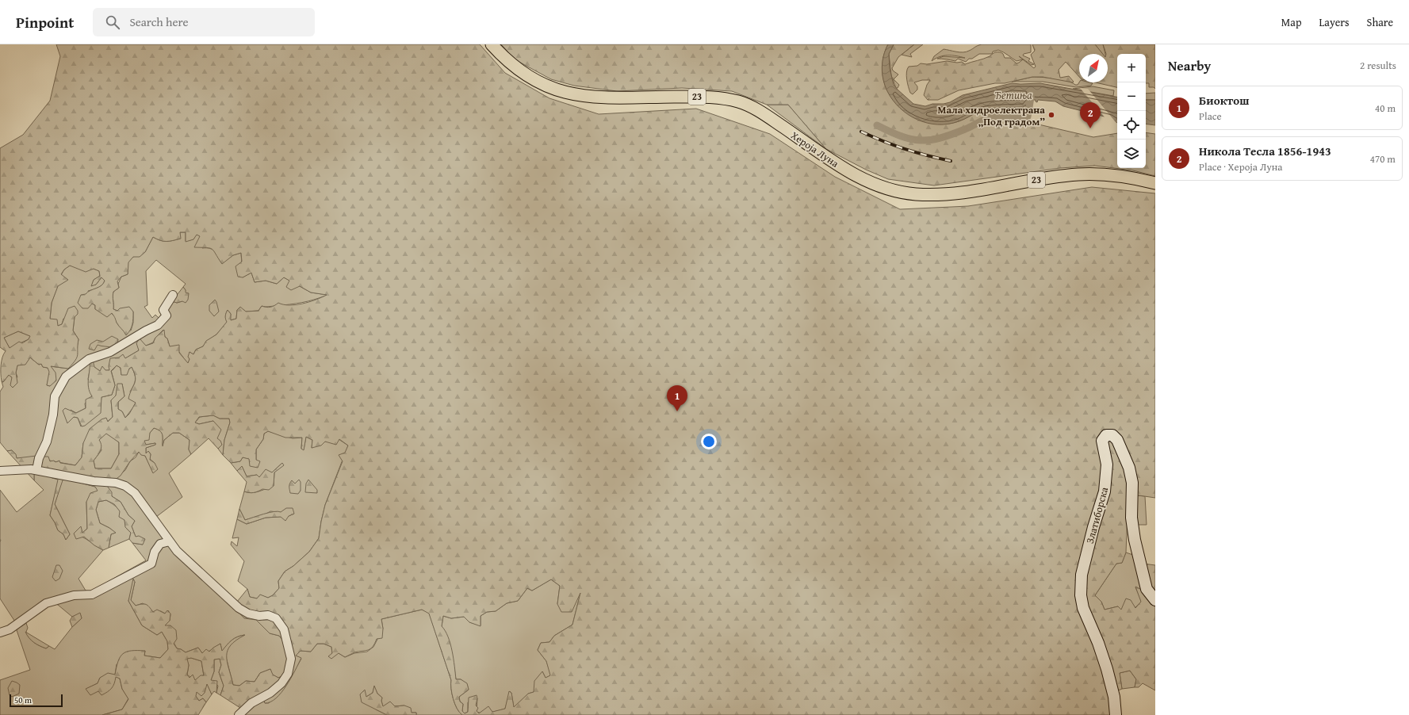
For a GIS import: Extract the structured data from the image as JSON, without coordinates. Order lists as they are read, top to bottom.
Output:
{
  "streets": {
    "main road": ["23", "Хероја Луна"],
    "street": ["Златиборска"]
  },
  "water": ["Ђетиња"],
  "places": ["Мала хидроелектрана „Под градом”"],
  "scale_bar": "50 m",
  "north": "top right",
  "page": {
    "header": "Pinpoint",
    "search": "Search here",
    "nav": ["Map", "Layers", "Share"],
    "heading": ["Nearby", "2 results"],
    "map_buttons": ["+", "−"],
    "list": [
      {
        "mark": "1",
        "name": "Биоктош",
        "note": "Place",
        "value": "40 m"
      },
      {
        "mark": "2",
        "name": "Никола Тесла 1856-1943",
        "note": "Place · Хероја Луна",
        "value": "470 m"
      }
    ],
    "pins": ["2", "1"],
    "scale": "50 m"
  }
}
